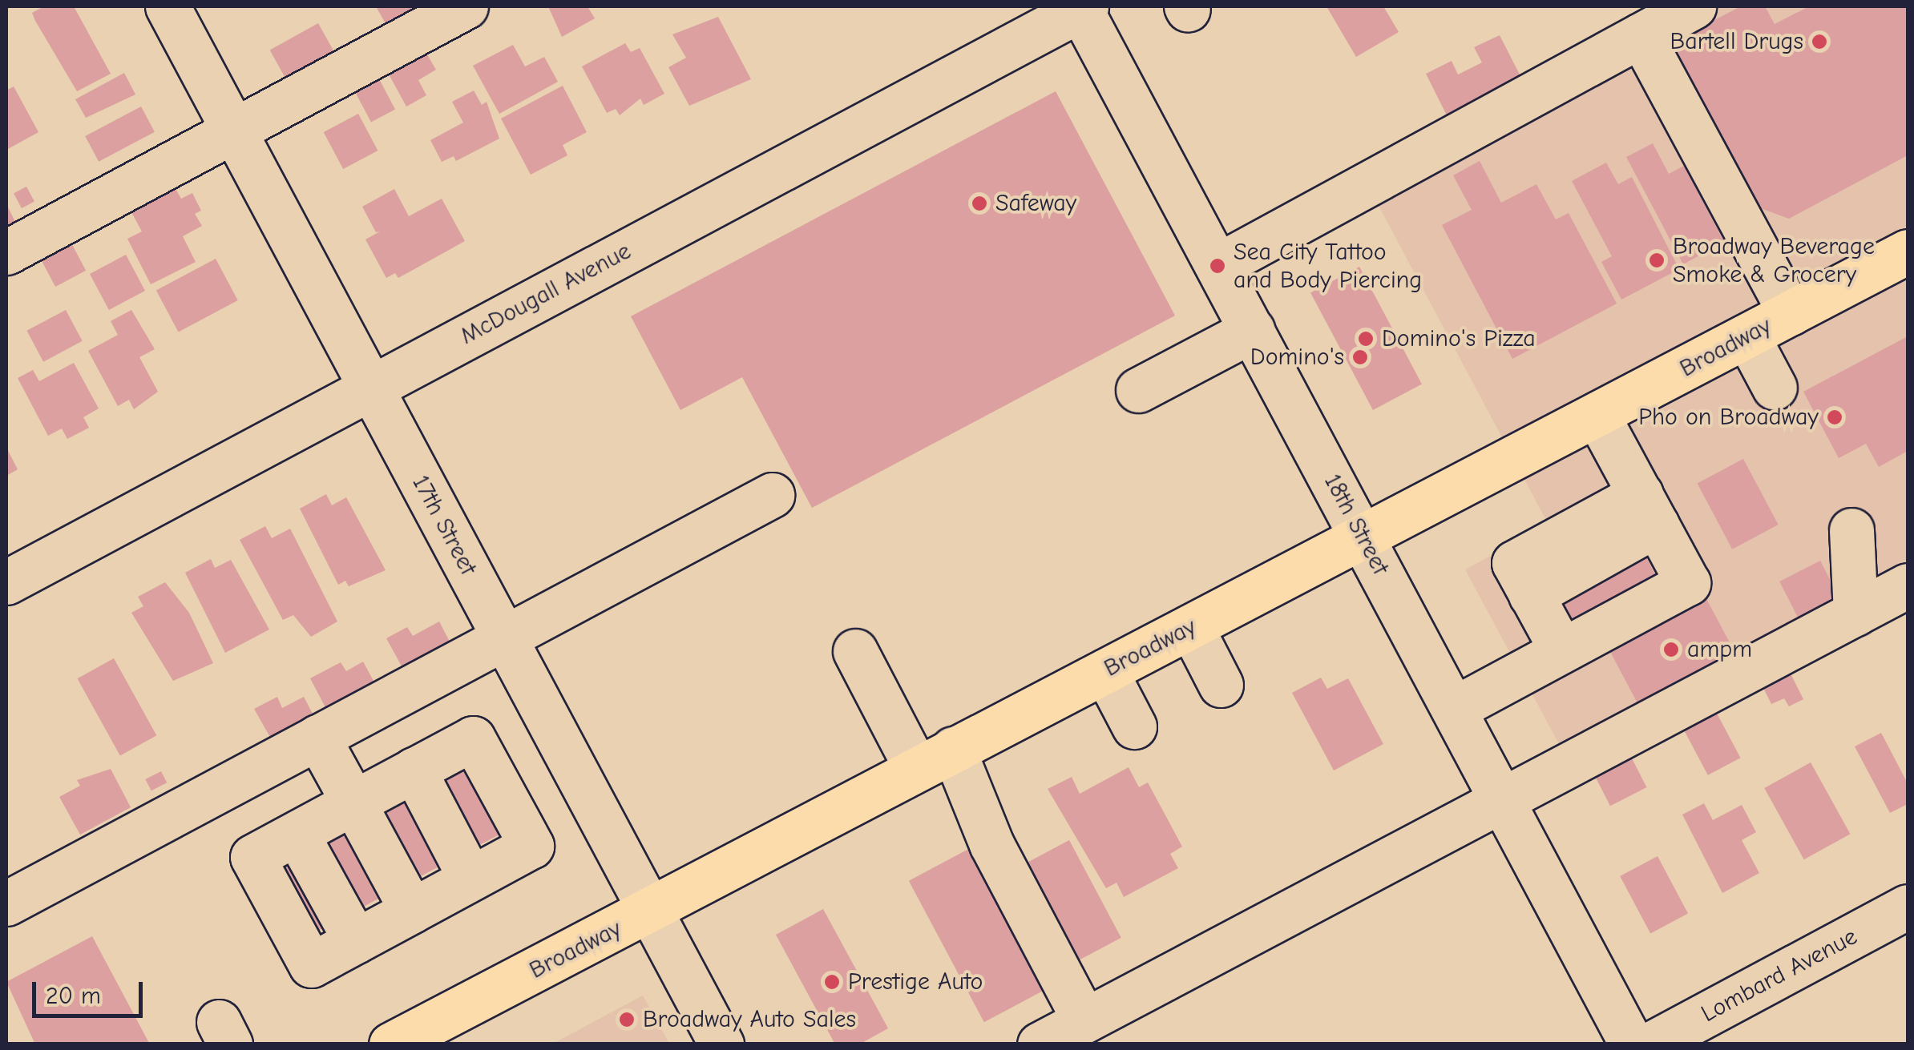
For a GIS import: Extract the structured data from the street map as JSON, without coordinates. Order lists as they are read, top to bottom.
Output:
{
  "streets": {
    "main road": ["Broadway"],
    "street": [
      "McDougall Avenue",
      "18th Street",
      "17th Street",
      "Lombard Avenue"
    ]
  },
  "crossings": [
    ["McDougall Avenue", "18th Street"],
    ["McDougall Avenue", "17th Street"],
    ["Broadway", "18th Street"],
    ["Broadway", "17th Street"]
  ],
  "places": [
    "Bartell Drugs",
    "Safeway",
    "Broadway Beverage Smoke & Grocery",
    "Sea City Tattoo and Body Piercing",
    "Domino's Pizza",
    "Domino's",
    "Pho on Broadway",
    "ampm",
    "Prestige Auto",
    "Broadway Auto Sales"
  ],
  "scale_bar": "20 m"
}
